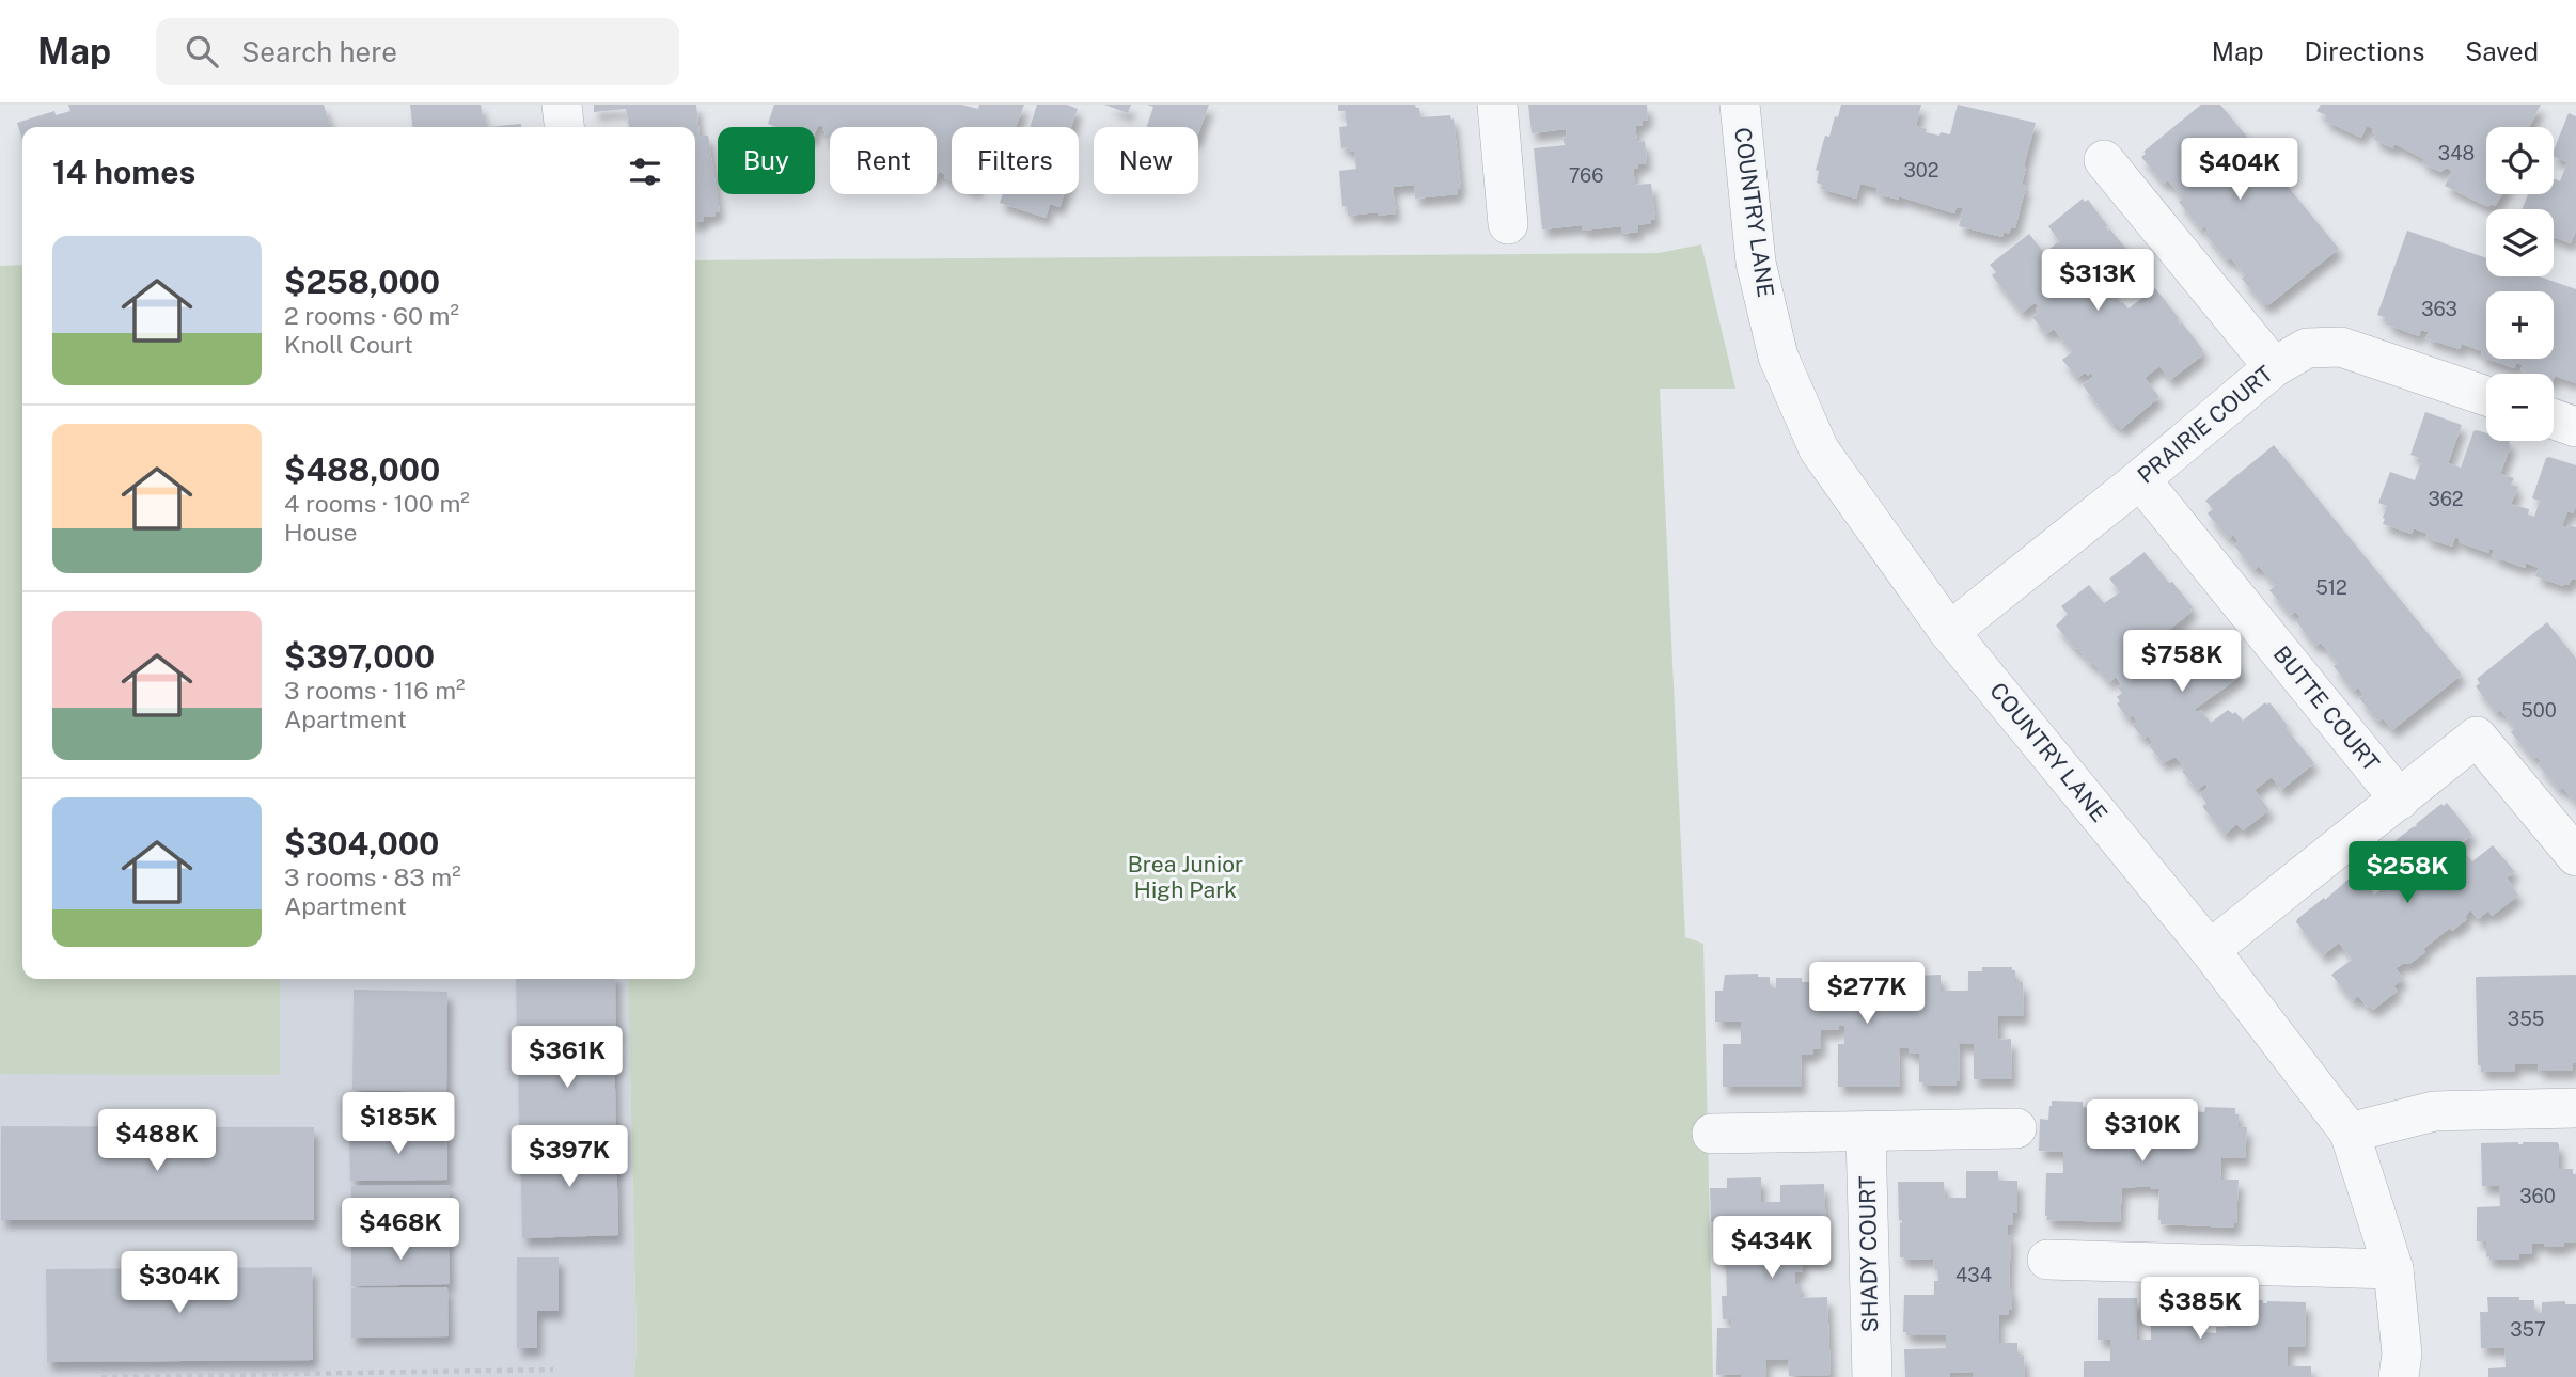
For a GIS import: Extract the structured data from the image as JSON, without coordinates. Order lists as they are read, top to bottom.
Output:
{
  "streets": {
    "street": [
      "COUNTRY LANE",
      "PRAIRIE COURT",
      "BUTTE COURT",
      "SHADY COURT"
    ]
  },
  "crossings": [
    ["COUNTRY LANE", "PRAIRIE COURT"],
    ["PRAIRIE COURT", "BUTTE COURT"]
  ],
  "parks": ["Brea Junior High Park"],
  "house_numbers": [
    "348",
    "302",
    "766",
    "363",
    "362",
    "512",
    "500",
    "355",
    "360",
    "434",
    "357"
  ],
  "page": {
    "header": "Map",
    "search": "Search here",
    "nav": ["Map", "Directions", "Saved"],
    "map_buttons": ["+", "−"],
    "chip": [
      "Buy",
      "Rent",
      "Filters",
      "New"
    ],
    "heading": "14 homes",
    "price": [
      "$404K",
      "$313K",
      "$758K",
      "$258K",
      "$277K",
      "$361K",
      "$185K",
      "$310K",
      "$488K",
      "$397K",
      "$468K",
      "$434K",
      "$304K",
      "$385K"
    ],
    "list": [
      {
        "name": "$258,000",
        "note": "2 rooms · 60 m² · Knoll Court"
      },
      {
        "name": "$488,000",
        "note": "4 rooms · 100 m² · House"
      },
      {
        "name": "$397,000",
        "note": "3 rooms · 116 m² · Apartment"
      },
      {
        "name": "$304,000",
        "note": "3 rooms · 83 m² · Apartment"
      }
    ]
  }
}
